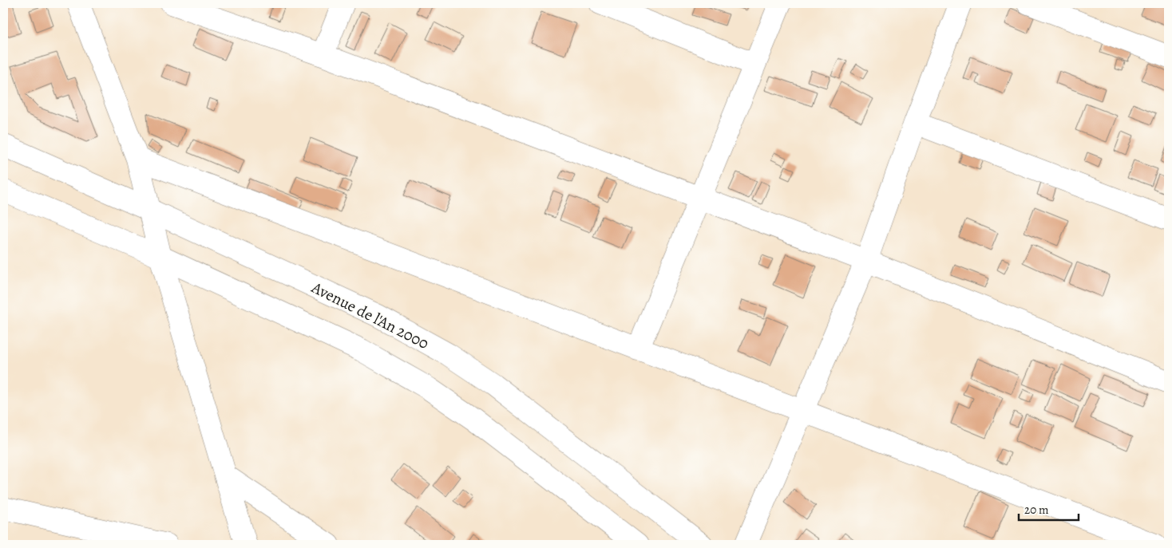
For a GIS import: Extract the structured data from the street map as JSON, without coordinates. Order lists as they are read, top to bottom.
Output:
{
  "streets": {
    "street": ["Avenue de l'An 2000"]
  },
  "scale_bar": "20 m"
}
